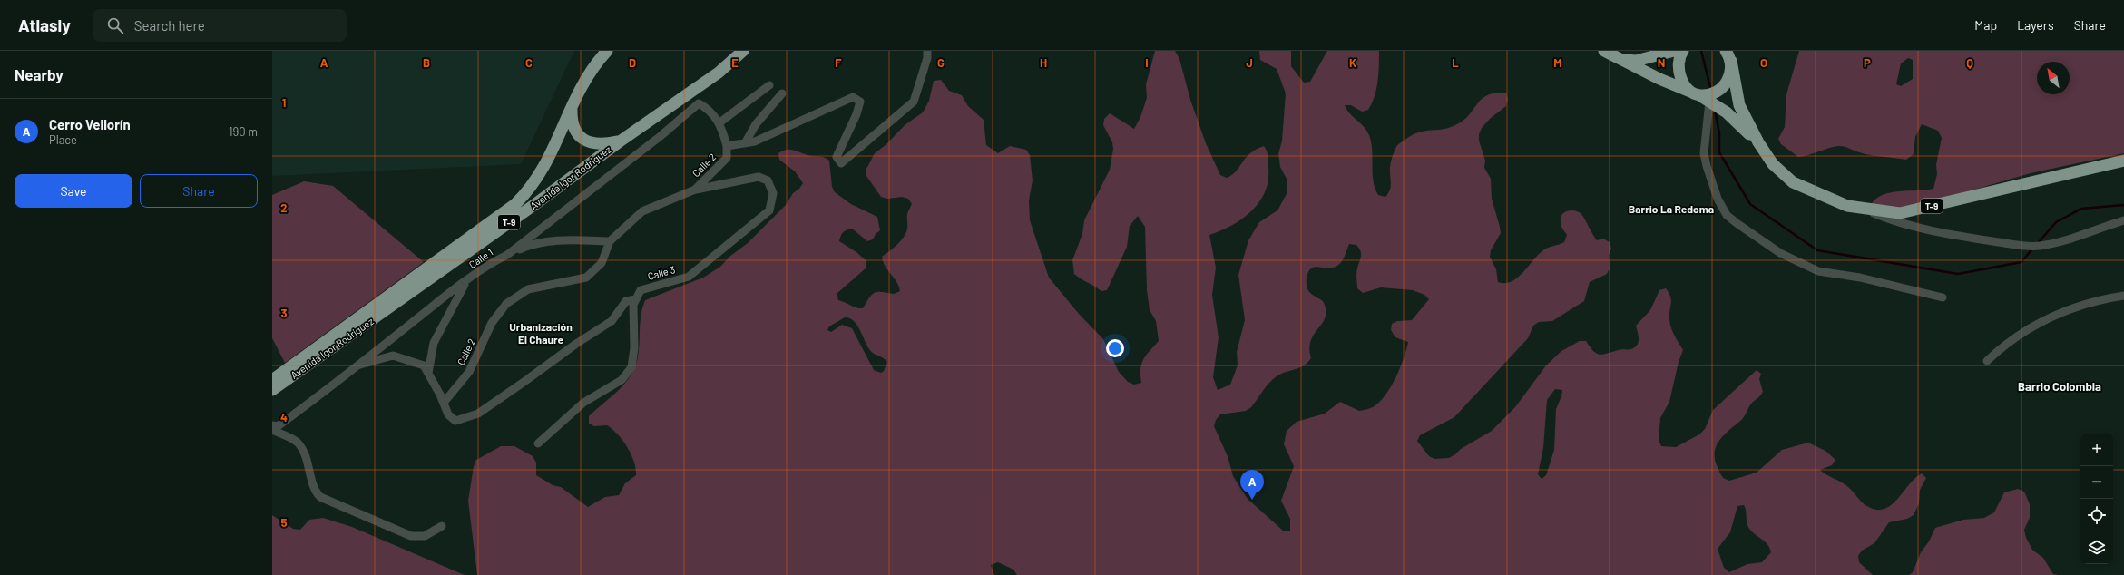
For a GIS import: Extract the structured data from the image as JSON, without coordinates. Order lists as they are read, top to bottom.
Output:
{
  "streets": {
    "highway": ["Avenida Igor Rodríguez", "T-9"],
    "street": ["Calle 2", "Calle 1", "Calle 3"]
  },
  "crossings": [
    ["Calle 2", "Calle 3"],
    ["Avenida Igor Rodríguez", "T-9"]
  ],
  "districts": ["Barrio La Redoma", "Urbanización El Chaure", "Barrio Colombia"],
  "north": "top left",
  "page": {
    "header": "Atlasly",
    "search": "Search here",
    "nav": ["Map", "Layers", "Share"],
    "heading": "Nearby",
    "list": [
      {
        "mark": "A",
        "name": "Cerro Vellorín",
        "note": "Place",
        "value": "190 m"
      }
    ],
    "buttons": ["Save", "Share"],
    "map_buttons": ["+", "−"],
    "pins": "A"
  },
  "grid": {
    "columns": [
      "A",
      "B",
      "C",
      "D",
      "E",
      "F",
      "G",
      "H",
      "I",
      "J",
      "K",
      "L",
      "M",
      "N",
      "O",
      "P",
      "Q"
    ],
    "rows": [
      "1",
      "2",
      "3",
      "4",
      "5"
    ]
  }
}
